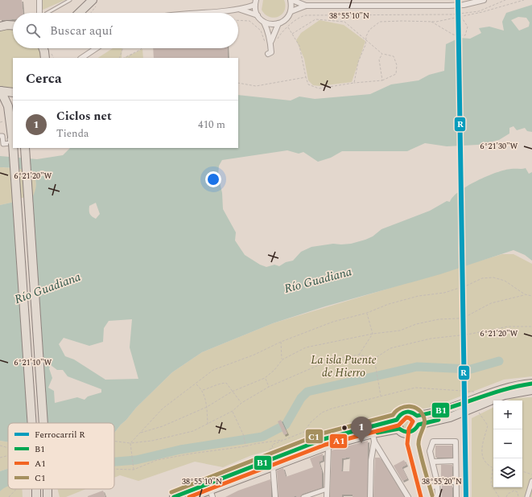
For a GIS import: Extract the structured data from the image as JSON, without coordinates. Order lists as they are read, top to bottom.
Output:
{
  "water": ["Río Guadiana"],
  "parks": ["La isla Puente de Hierro"],
  "lines": [
    "rail line R",
    "transit line B1",
    "transit line C1",
    "transit line A1"
  ],
  "legend": [
    "Ferrocarril R",
    "B1",
    "A1",
    "C1"
  ],
  "page": {
    "search": "Buscar aquí",
    "heading": "Cerca",
    "list": [
      {
        "mark": "1",
        "name": "Ciclos net",
        "note": "Tienda",
        "value": "410 m"
      }
    ],
    "map_buttons": ["+", "−"],
    "pins": "1"
  },
  "coordinates": [
    "38°55'10\"N",
    "6°21'30\"W",
    "6°21'20\"W",
    "6°21'10\"W",
    "38°55'20\"N"
  ]
}
